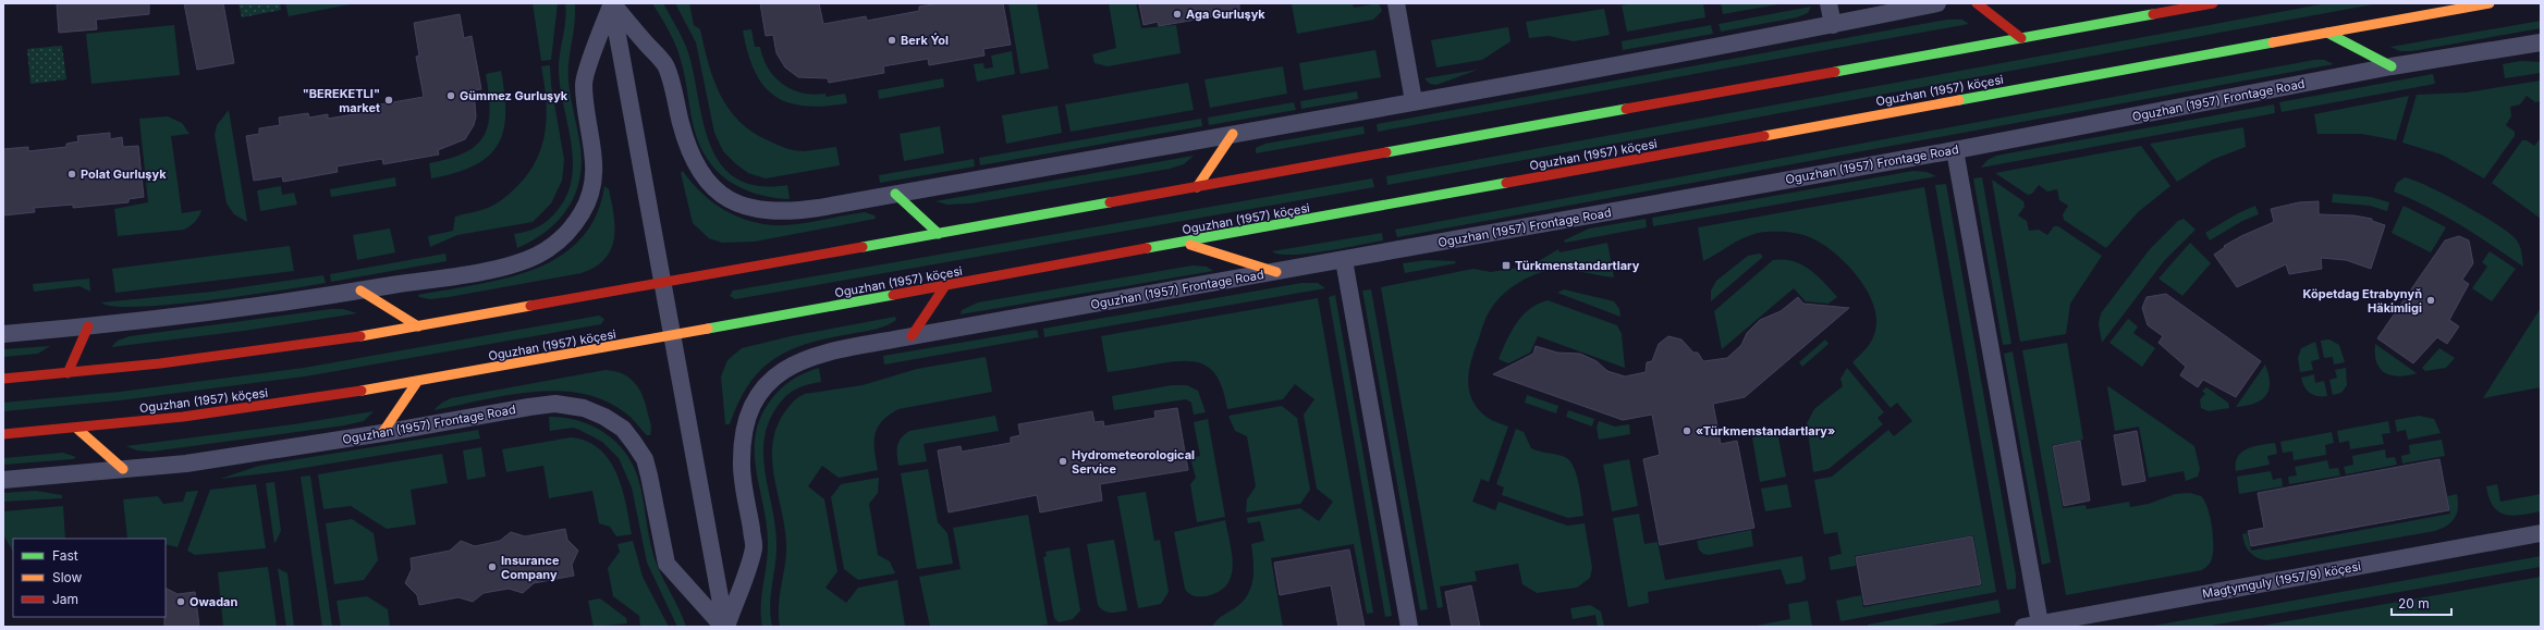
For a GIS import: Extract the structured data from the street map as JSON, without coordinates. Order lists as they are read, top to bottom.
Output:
{
  "streets": {
    "main road": ["Oguzhan (1957) köçesi"],
    "street": ["Oguzhan (1957) Frontage Road", "Magtymguly (1957/9) köçesi"]
  },
  "places": {
    "other": [
      "Aga Gurluşyk",
      "Berk Ýol",
      "Gümmez Gurluşyk",
      "\"BEREKETLI\" market",
      "Polat Gurluşyk",
      "Köpetdag Etrabynyň Häkimligi",
      "«Türkmenstandartlary»",
      "Hydrometeorological Service",
      "Insurance Company",
      "Owadan"
    ],
    "transit": ["Türkmenstandartlary"]
  },
  "legend": ["Fast", "Slow", "Jam"],
  "scale_bar": "20 m"
}
